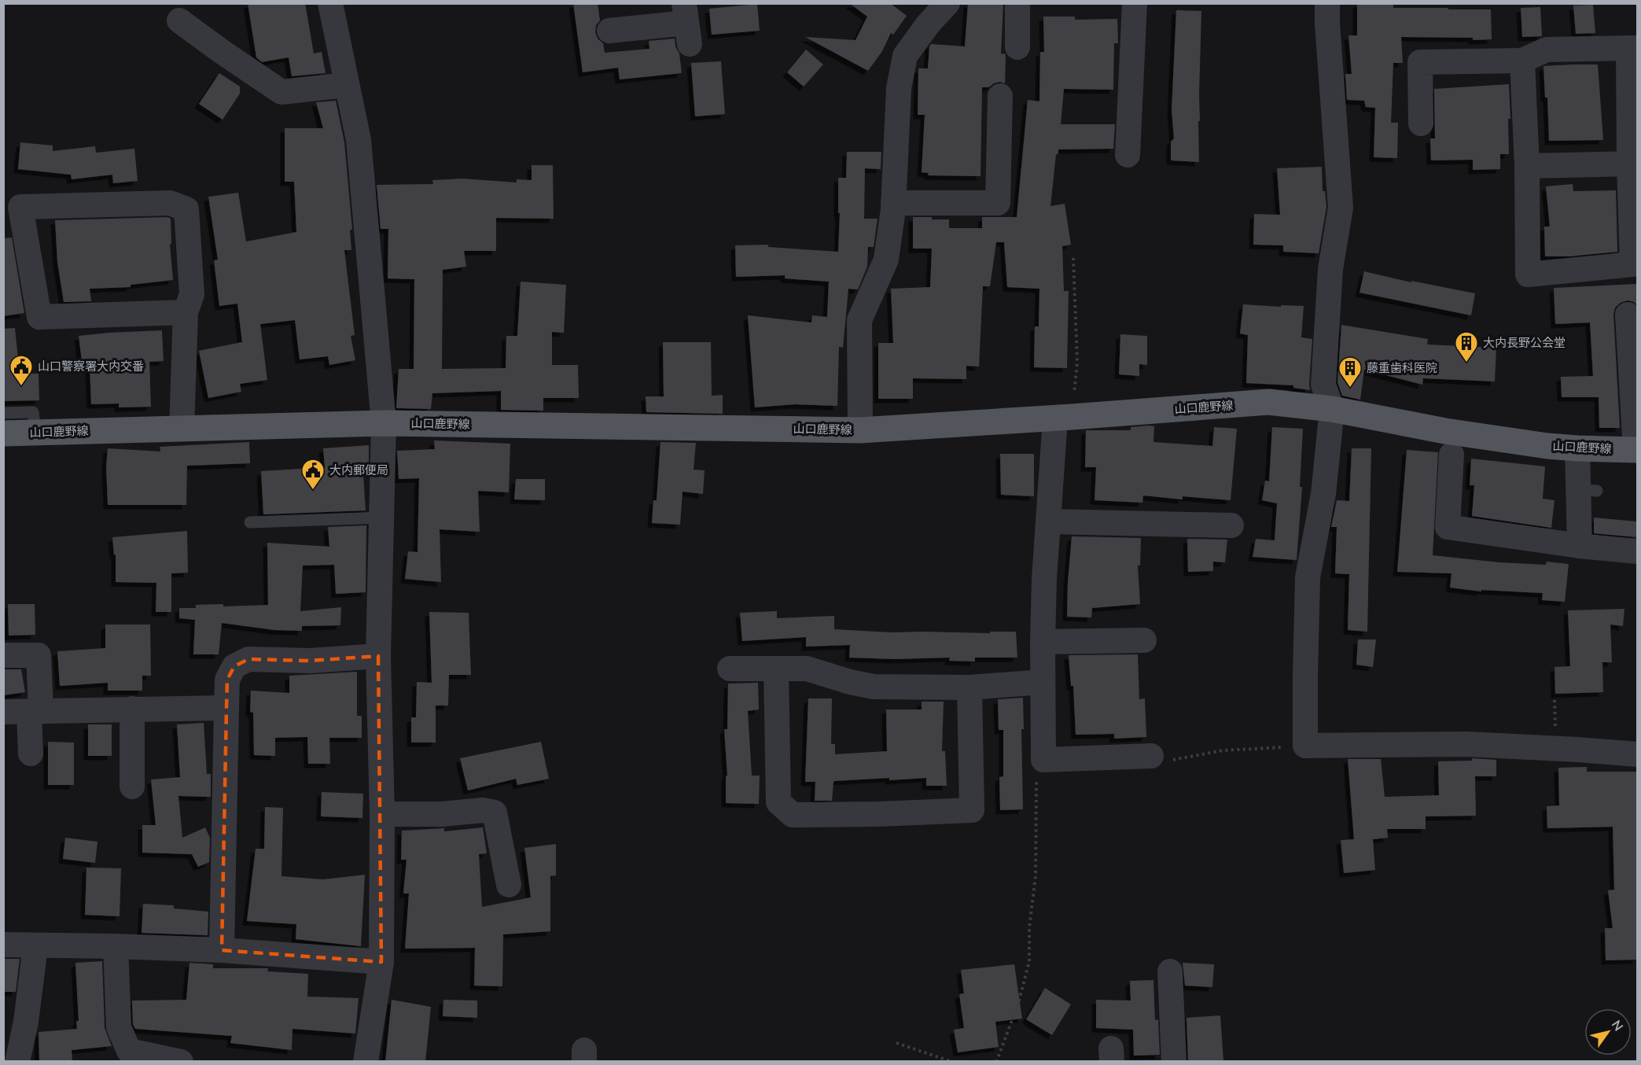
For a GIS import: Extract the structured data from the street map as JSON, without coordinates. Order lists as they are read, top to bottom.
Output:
{
  "streets": {
    "main road": ["山口鹿野線"]
  },
  "places": {
    "building": ["大内長野公会堂", "藤重歯科医院"],
    "public building": ["山口警察署大内交番", "大内郵便局"]
  },
  "north": "top right"
}
